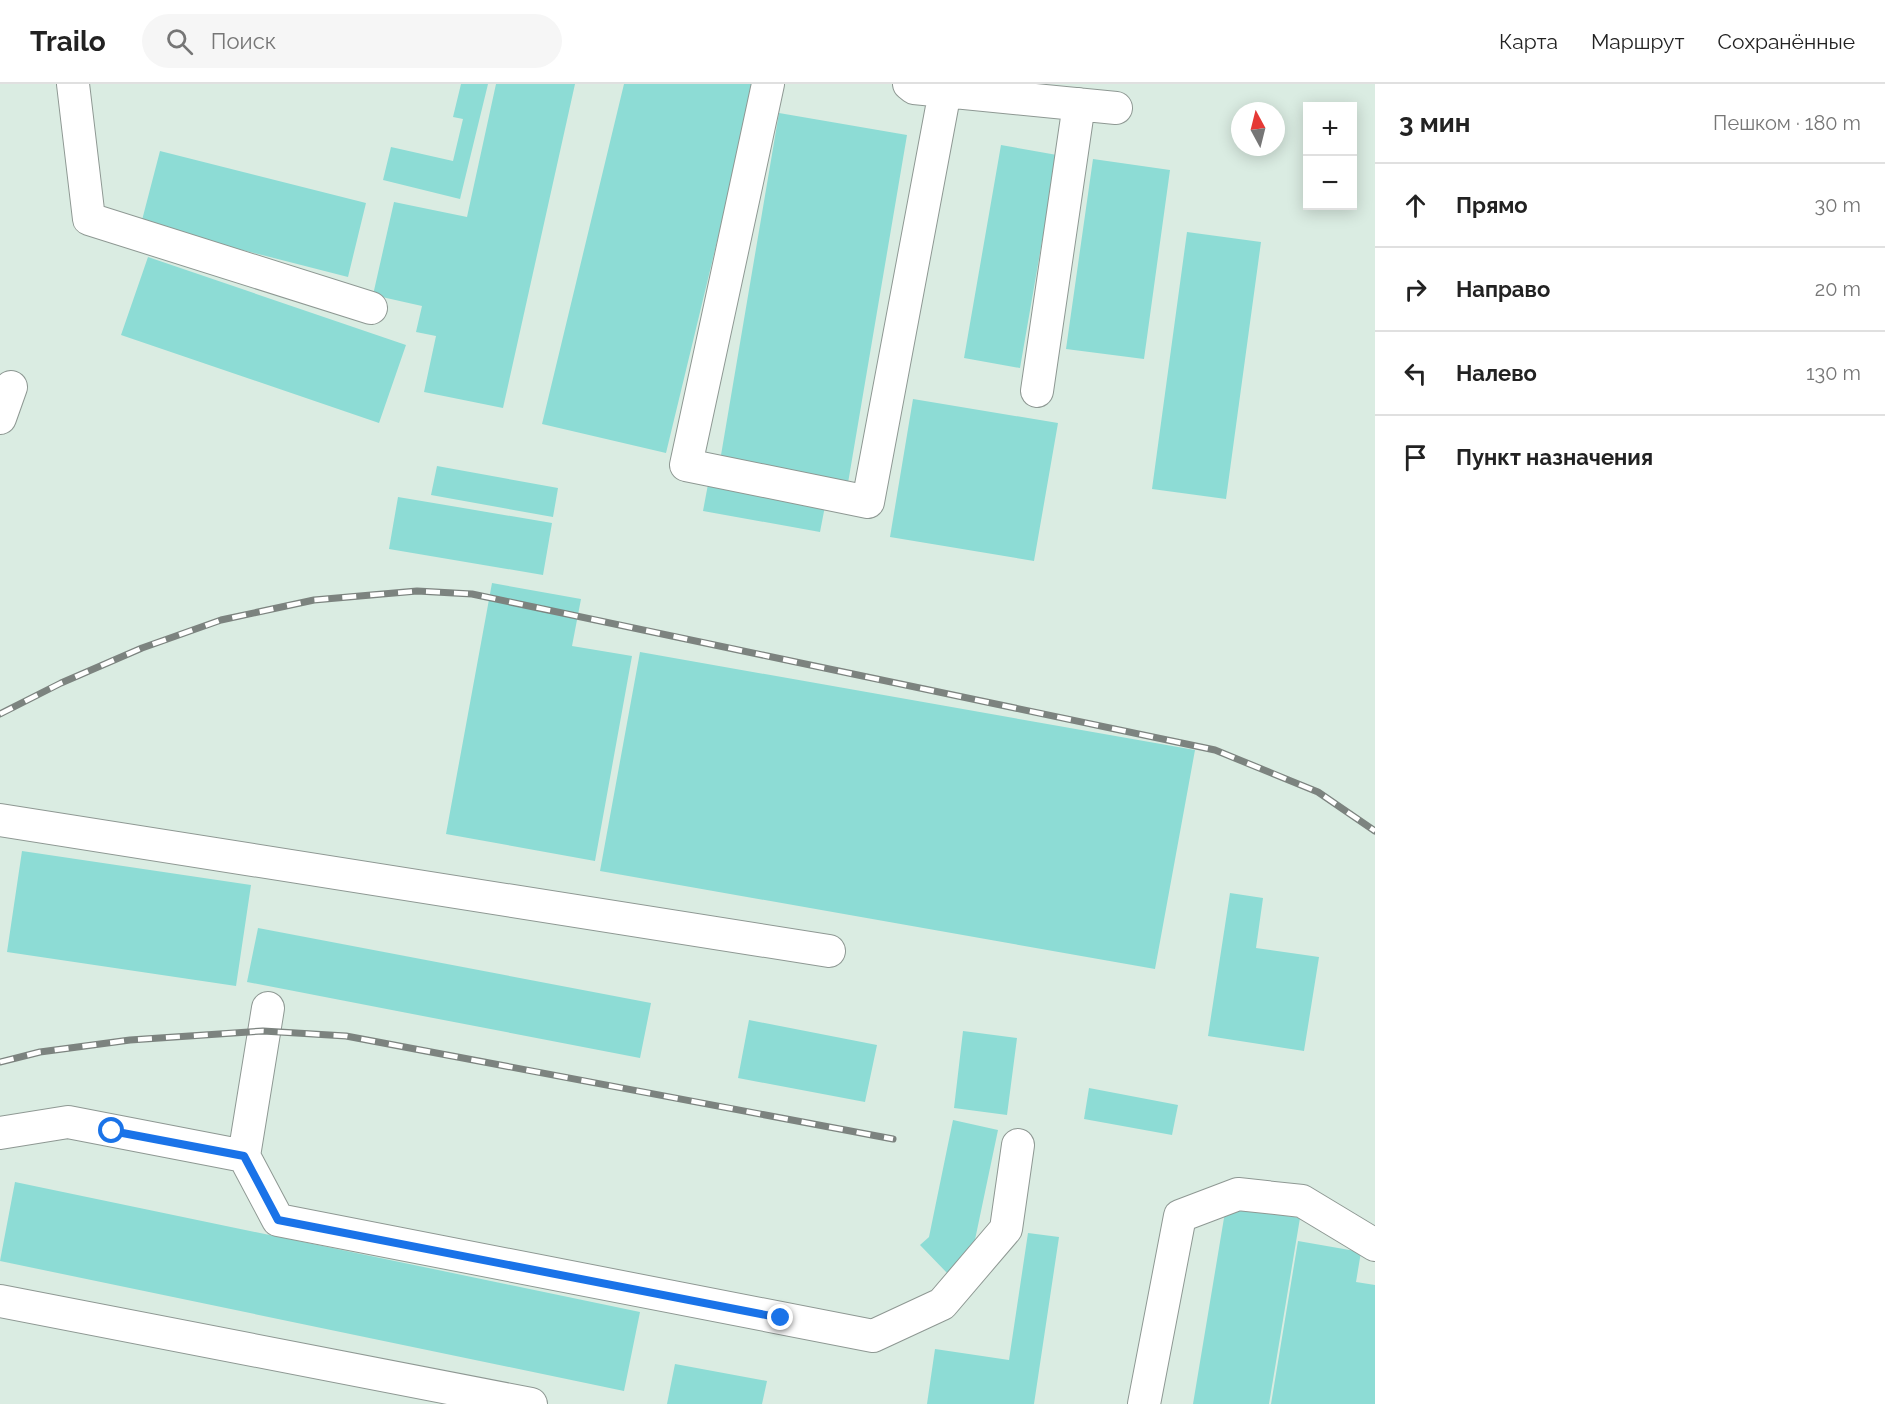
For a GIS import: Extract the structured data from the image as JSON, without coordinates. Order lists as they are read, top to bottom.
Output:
{
  "north": "top",
  "page": {
    "header": "Trailo",
    "search": "Поиск",
    "nav": ["Карта", "Маршрут", "Сохранённые"],
    "heading": ["3 мин", "Пешком · 180 m"],
    "map_buttons": ["+", "−"],
    "list": [
      ["Прямо", "30 m"],
      ["Направо", "20 m"],
      ["Налево", "130 m"],
      "Пункт назначения"
    ]
  }
}
